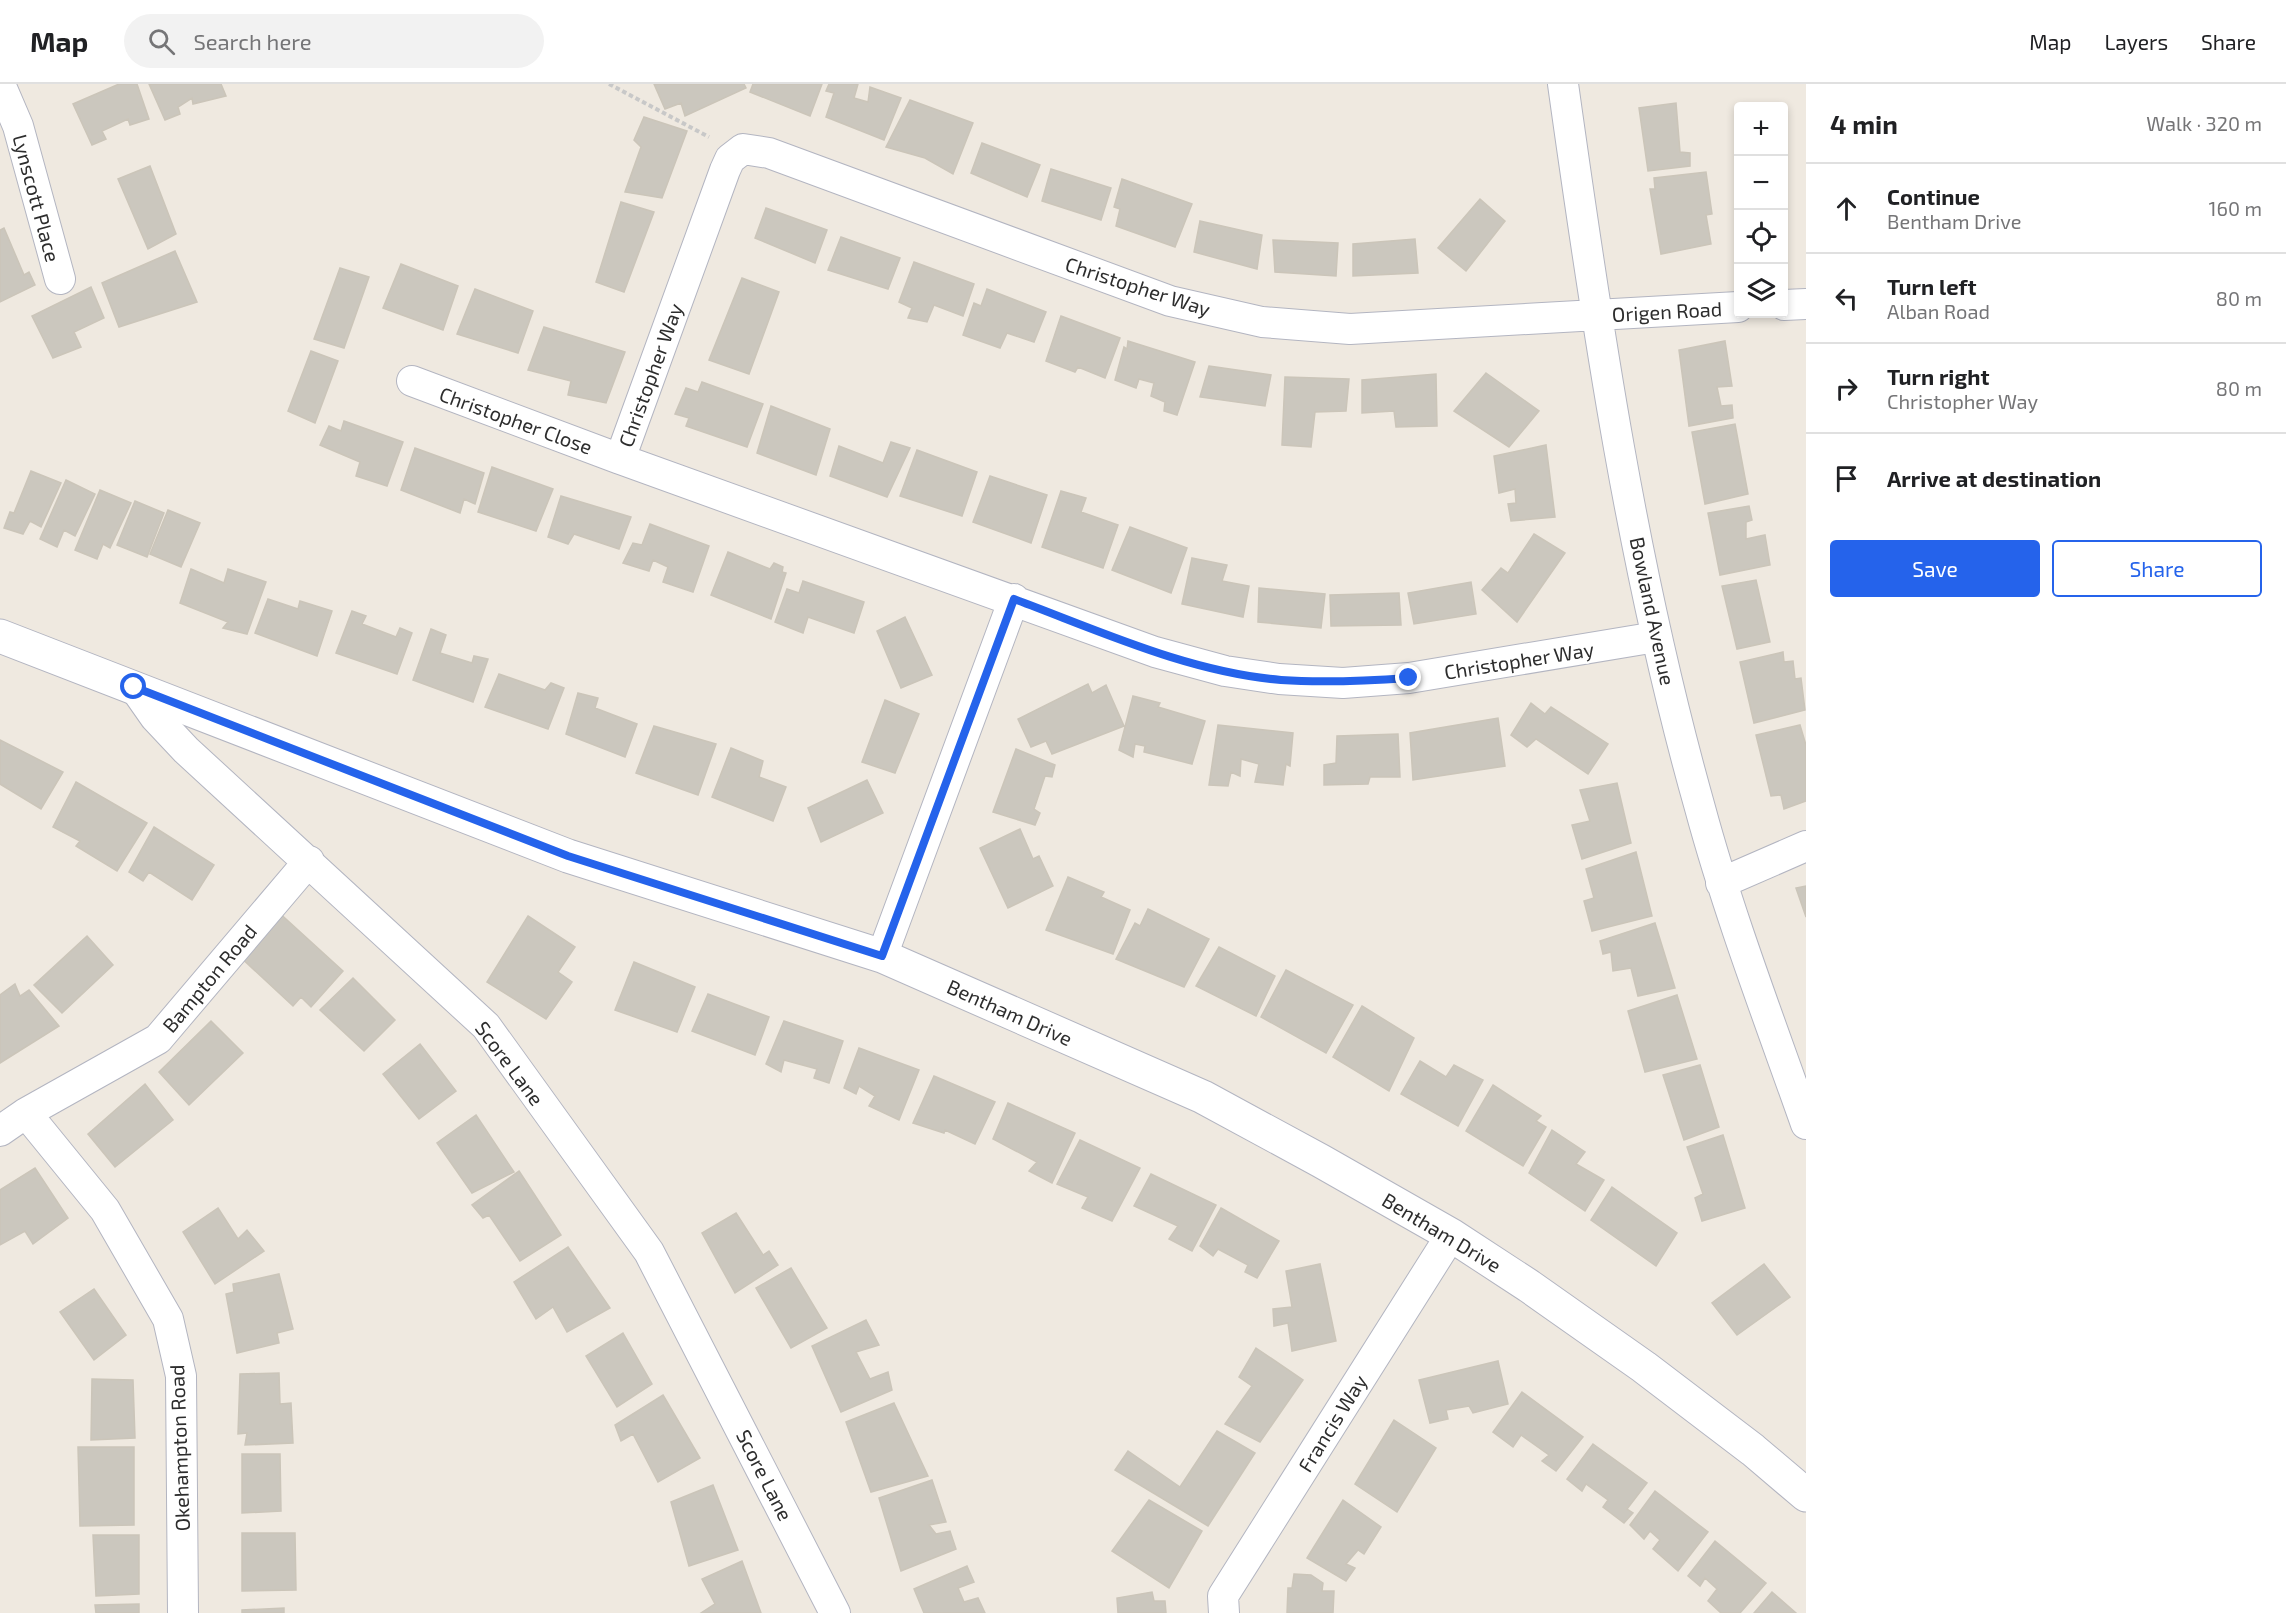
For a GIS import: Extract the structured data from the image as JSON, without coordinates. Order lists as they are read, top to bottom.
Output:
{
  "streets": {
    "street": [
      "Lynscott Place",
      "Christopher Way",
      "Origen Road",
      "Christopher Close",
      "Bowland Avenue",
      "Bampton Road",
      "Bentham Drive",
      "Score Lane",
      "Francis Way",
      "Okehampton Road"
    ]
  },
  "crossings": [
    ["Christopher Way", "Origen Road"],
    ["Christopher Way", "Christopher Close"],
    ["Christopher Way", "Bowland Avenue"],
    ["Origen Road", "Bowland Avenue"],
    ["Bampton Road", "Score Lane"],
    ["Bampton Road", "Okehampton Road"],
    ["Bentham Drive", "Score Lane"],
    ["Bentham Drive", "Francis Way"]
  ],
  "page": {
    "header": "Map",
    "search": "Search here",
    "nav": ["Map", "Layers", "Share"],
    "heading": ["4 min", "Walk · 320 m"],
    "map_buttons": ["+", "−"],
    "list": [
      ["Continue", "Bentham Drive", "160 m"],
      ["Turn left", "Alban Road", "80 m"],
      ["Turn right", "Christopher Way", "80 m"],
      "Arrive at destination"
    ],
    "buttons": ["Save", "Share"]
  }
}
